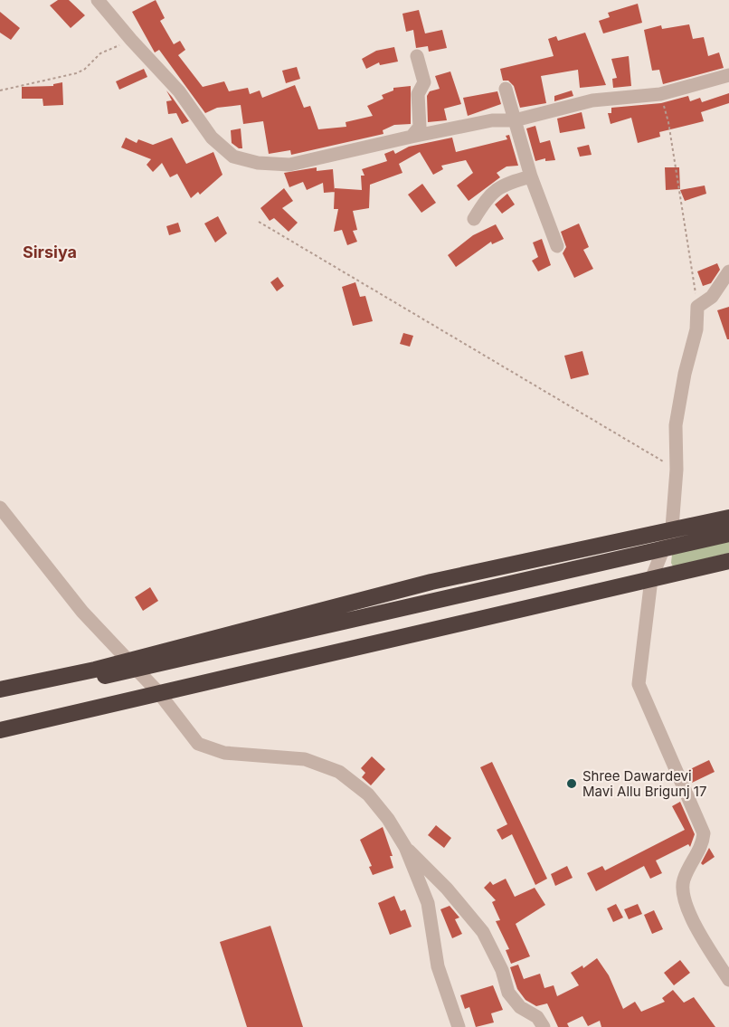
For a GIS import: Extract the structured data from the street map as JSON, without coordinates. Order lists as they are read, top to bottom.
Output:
{
  "districts": ["Sirsiya"],
  "places": ["Shree Dawardevi Mavi Allu Brigunj 17"]
}
